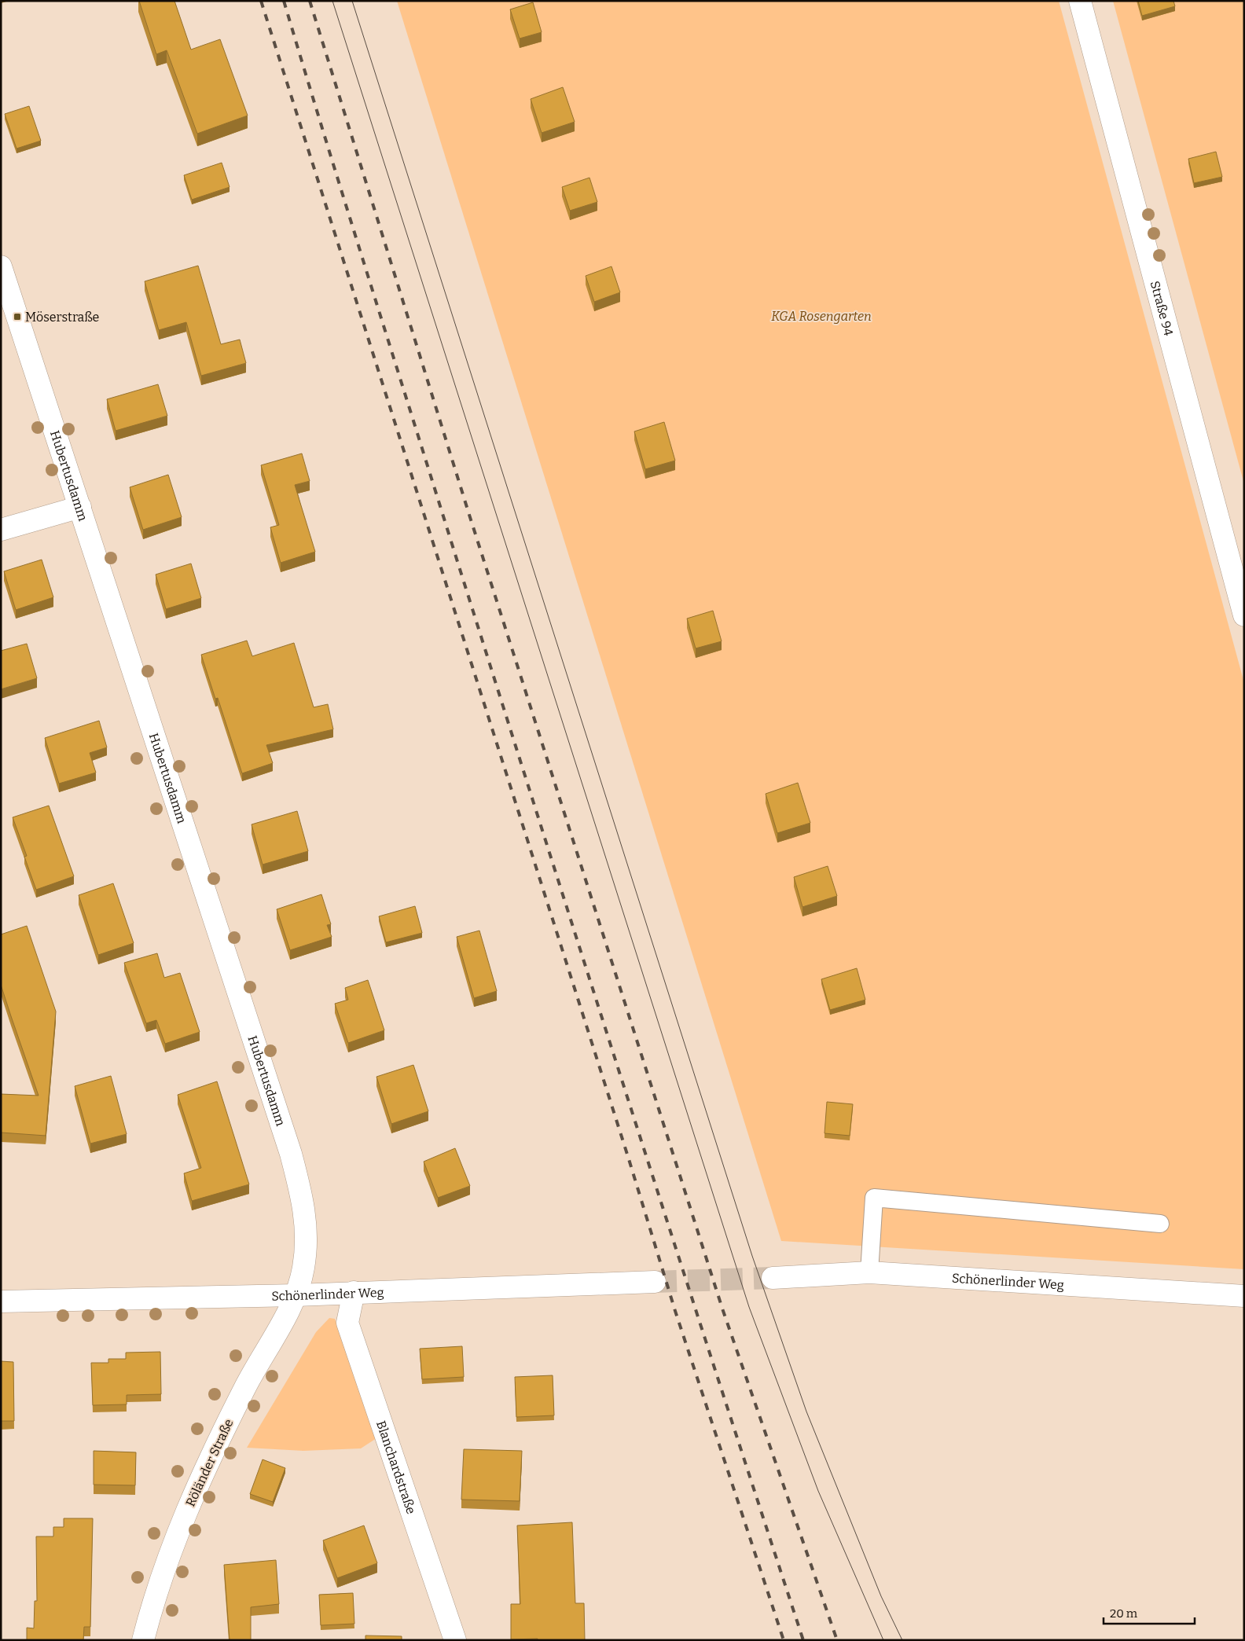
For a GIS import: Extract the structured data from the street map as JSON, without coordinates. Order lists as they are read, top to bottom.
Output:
{
  "streets": {
    "street": [
      "Straße 94",
      "Hubertusdamm",
      "Schönerlinder Weg",
      "Röländer Straße",
      "Blanchardstraße"
    ]
  },
  "crossings": [
    ["Hubertusdamm", "Schönerlinder Weg"],
    ["Hubertusdamm", "Röländer Straße"],
    ["Schönerlinder Weg", "Röländer Straße"],
    ["Schönerlinder Weg", "Blanchardstraße"]
  ],
  "parks": ["KGA Rosengarten"],
  "places": {
    "transit": ["Möserstraße"]
  },
  "scale_bar": "20 m"
}
